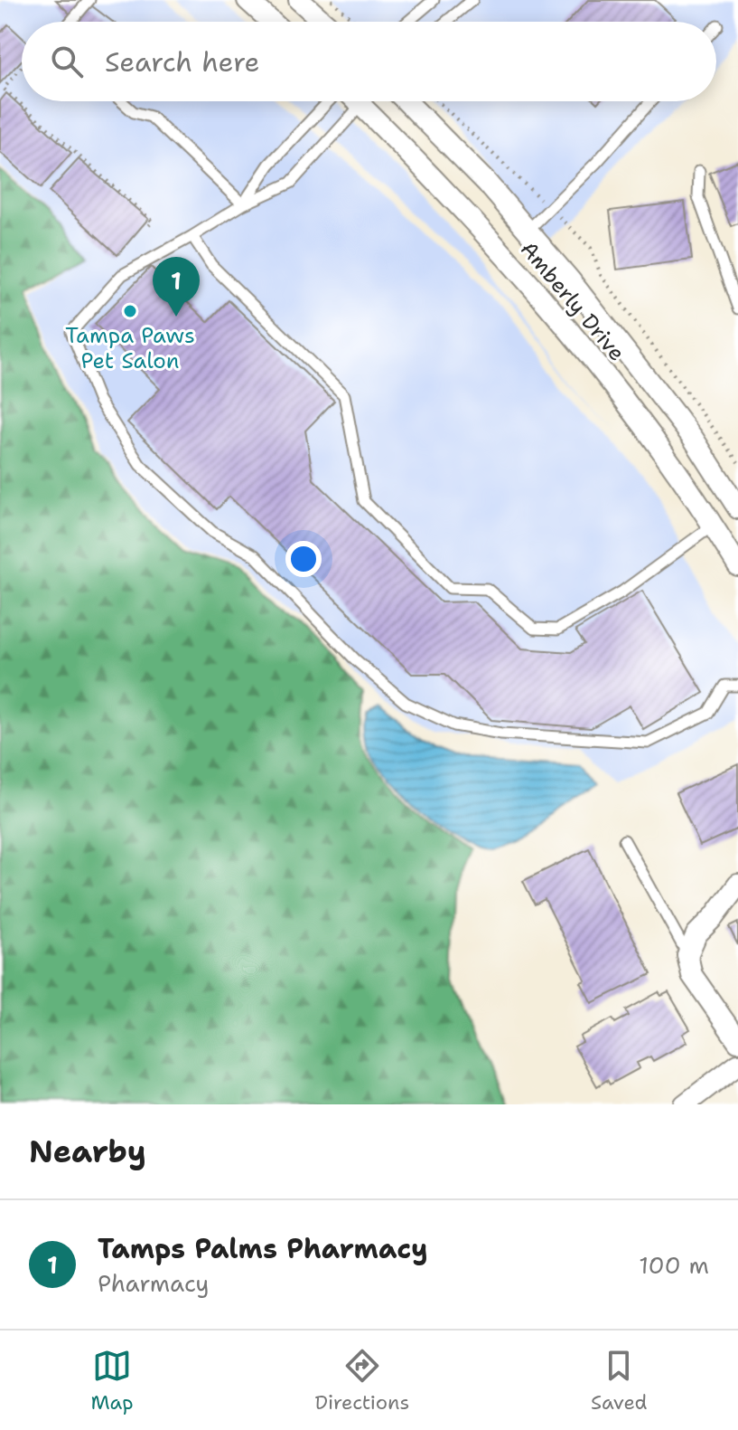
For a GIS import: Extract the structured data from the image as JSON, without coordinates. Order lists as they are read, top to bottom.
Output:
{
  "streets": {
    "street": ["Amberly Drive"]
  },
  "places": ["Tampa Paws Pet Salon"],
  "page": {
    "search": "Search here",
    "pins": "1",
    "heading": "Nearby",
    "list": [
      {
        "mark": "1",
        "name": "Tamps Palms Pharmacy",
        "note": "Pharmacy",
        "value": "100 m"
      }
    ],
    "nav": ["Map", "Directions", "Saved"]
  }
}
